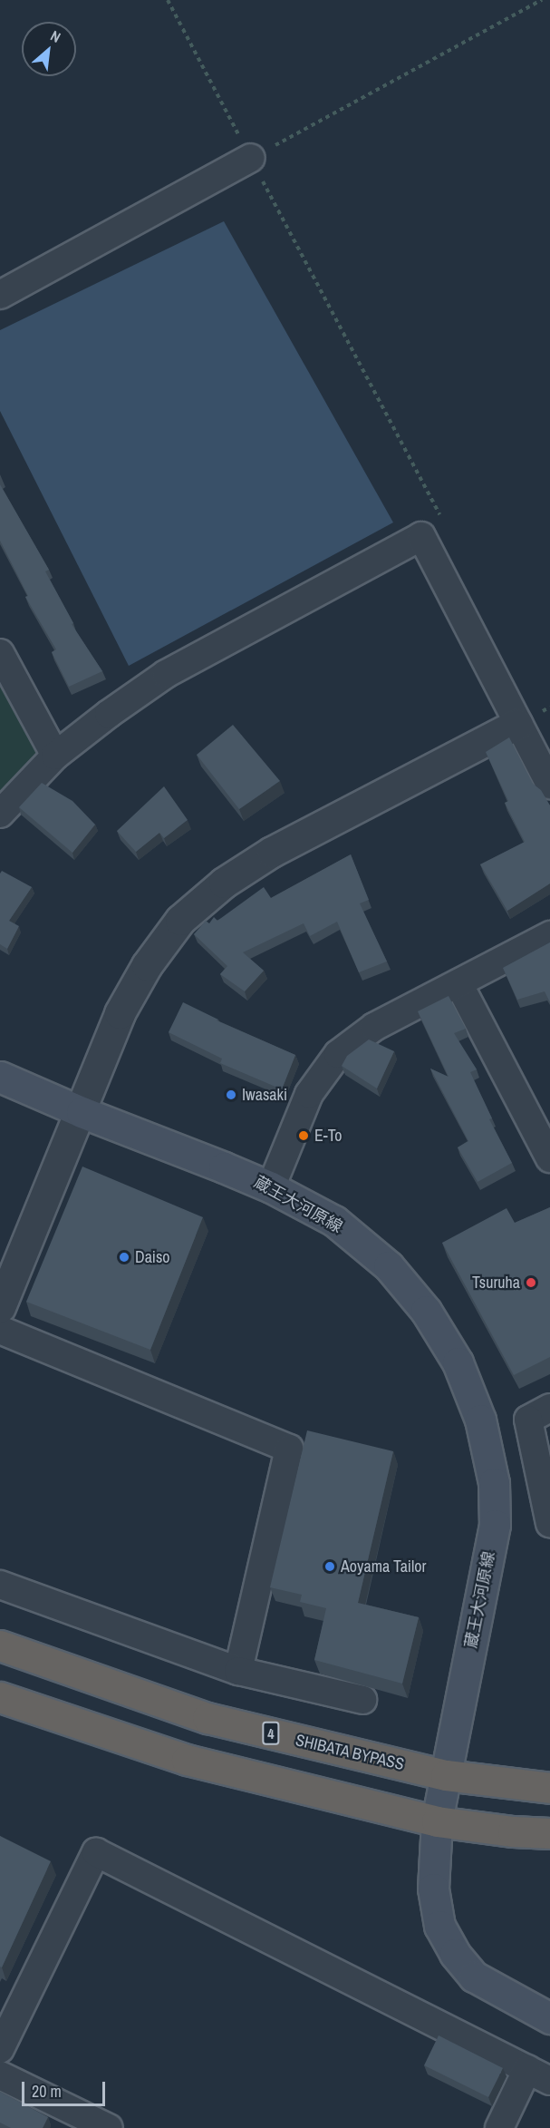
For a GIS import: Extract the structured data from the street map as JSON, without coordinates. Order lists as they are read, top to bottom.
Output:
{
  "streets": {
    "highway": ["4", "SHIBATA BYPASS"],
    "main road": ["蔵王大河原線"]
  },
  "crossings": [
    ["蔵王大河原線", "SHIBATA BYPASS"]
  ],
  "places": [
    "Iwasaki",
    "E-To",
    "Daiso",
    "Tsuruha",
    "Aoyama Tailor"
  ],
  "scale_bar": "20 m",
  "north": "top right"
}
